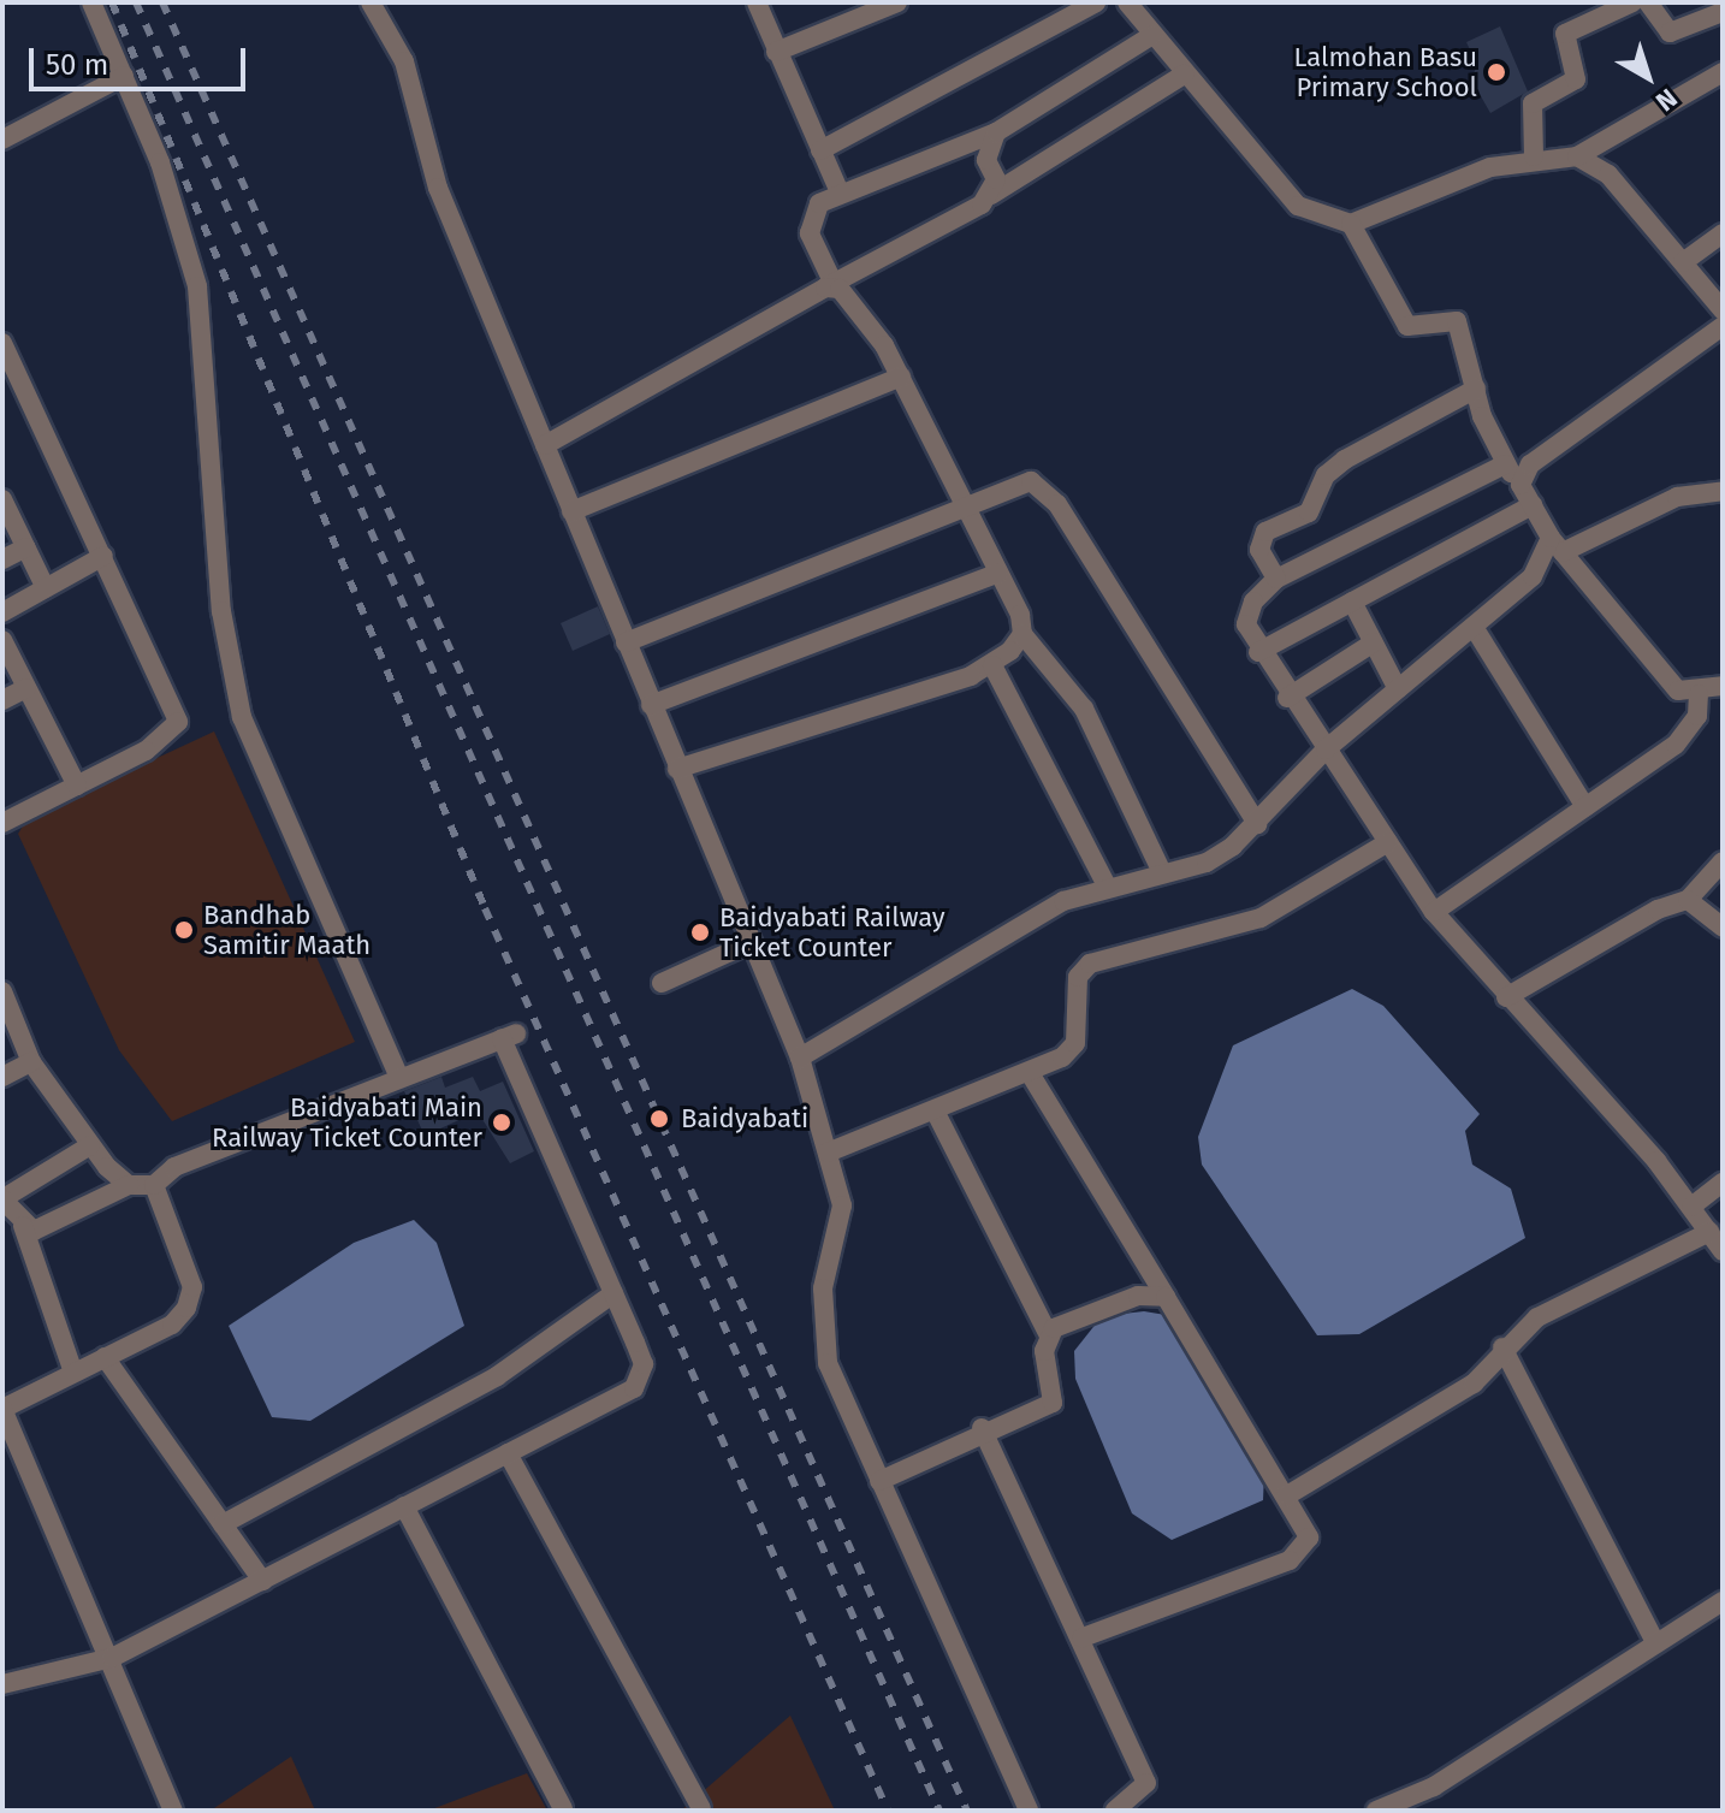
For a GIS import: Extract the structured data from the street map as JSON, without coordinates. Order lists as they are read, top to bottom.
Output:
{
  "places": [
    "Lalmohan Basu Primary School",
    "Bandhab Samitir Maath",
    "Baidyabati Railway Ticket Counter",
    "Baidyabati",
    "Baidyabati Main Railway Ticket Counter"
  ],
  "scale_bar": "50 m",
  "north": "bottom right"
}
